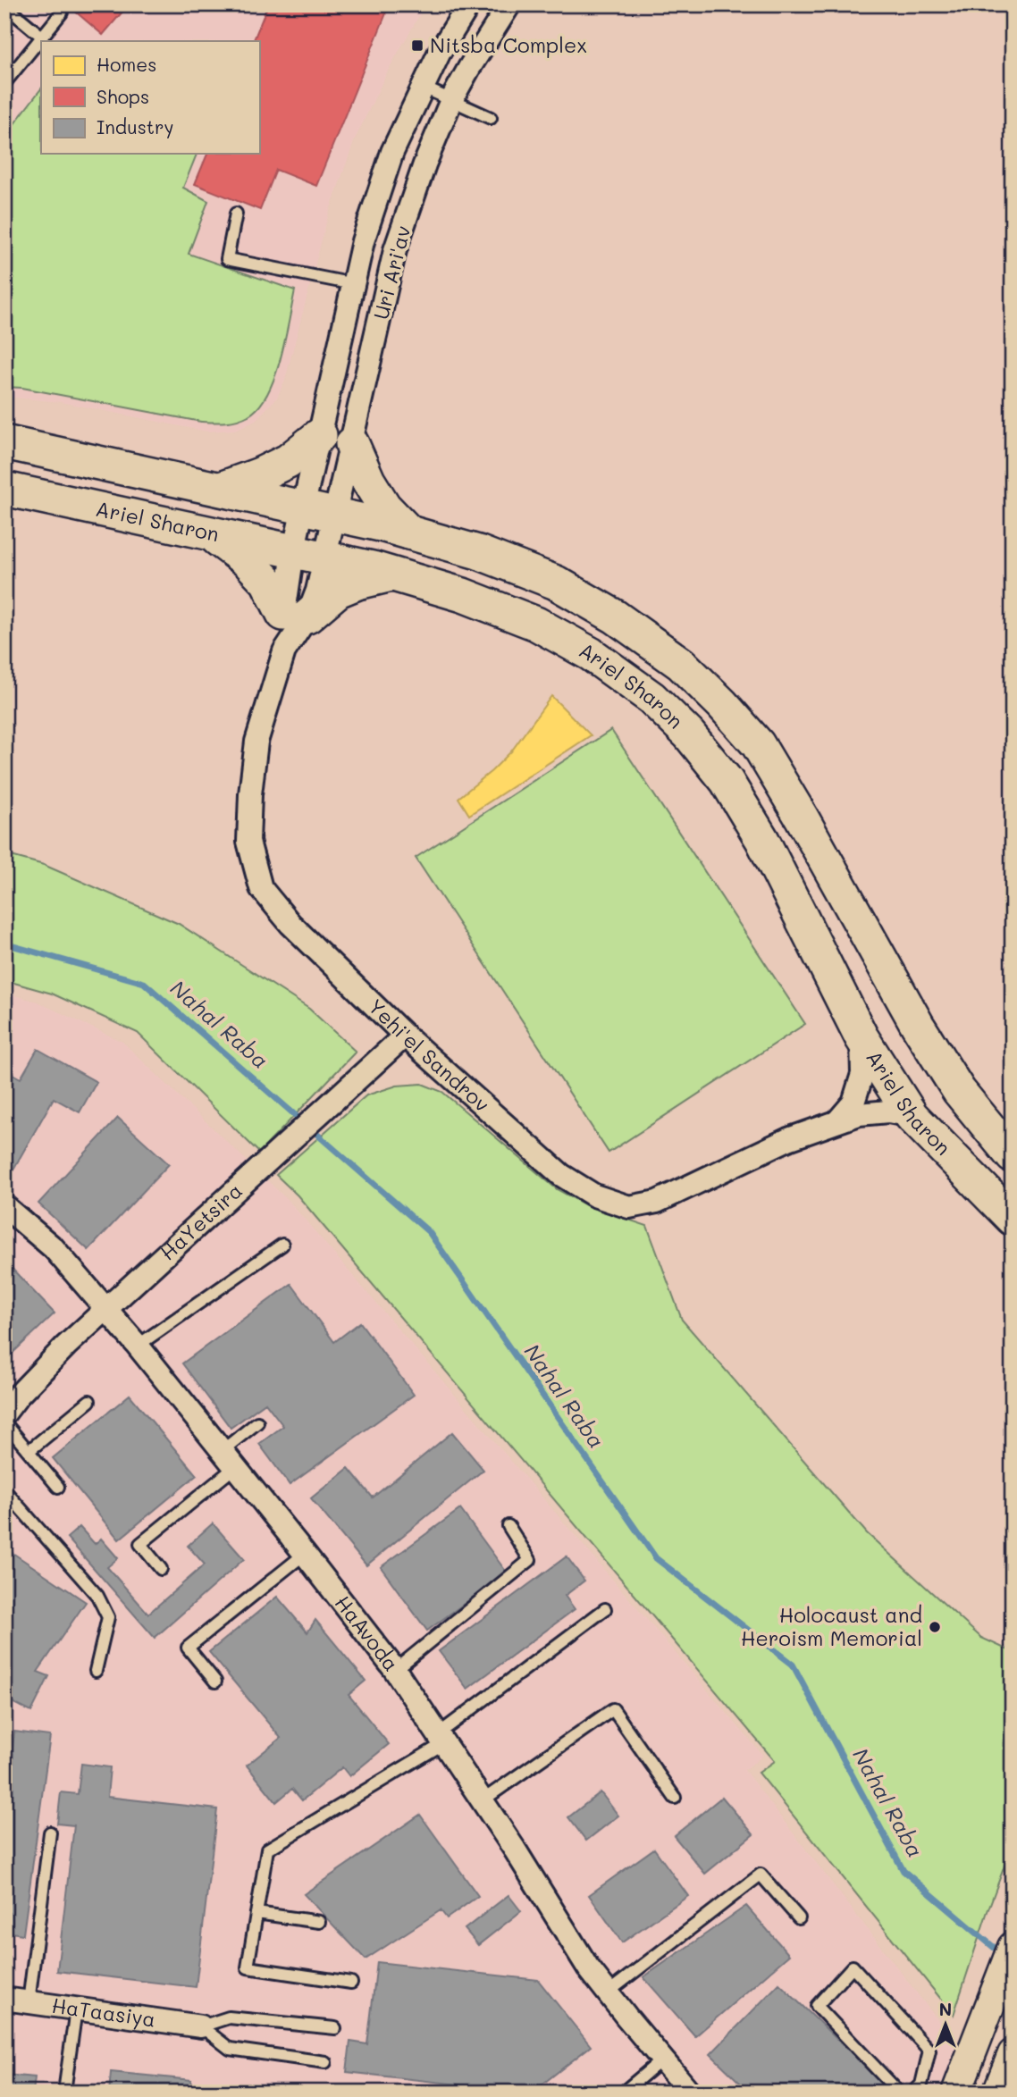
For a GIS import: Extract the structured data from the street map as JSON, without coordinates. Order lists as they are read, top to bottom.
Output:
{
  "streets": {
    "main road": ["Ariel Sharon"],
    "street": [
      "Uri Ari'av",
      "Yehi'el Sandrov",
      "HaYetsira",
      "HaAvoda",
      "HaTaasiya"
    ]
  },
  "crossings": [
    ["Uri Ari'av", "Ariel Sharon"],
    ["Uri Ari'av", "Yehi'el Sandrov"],
    ["Ariel Sharon", "Yehi'el Sandrov"],
    ["Yehi'el Sandrov", "HaYetsira"],
    ["HaYetsira", "HaAvoda"]
  ],
  "water": ["Nahal Raba"],
  "places": {
    "transit": ["Nitsba Complex"],
    "other": ["Holocaust and Heroism Memorial"]
  },
  "legend": ["Homes", "Shops", "Industry"],
  "north": "top"
}
